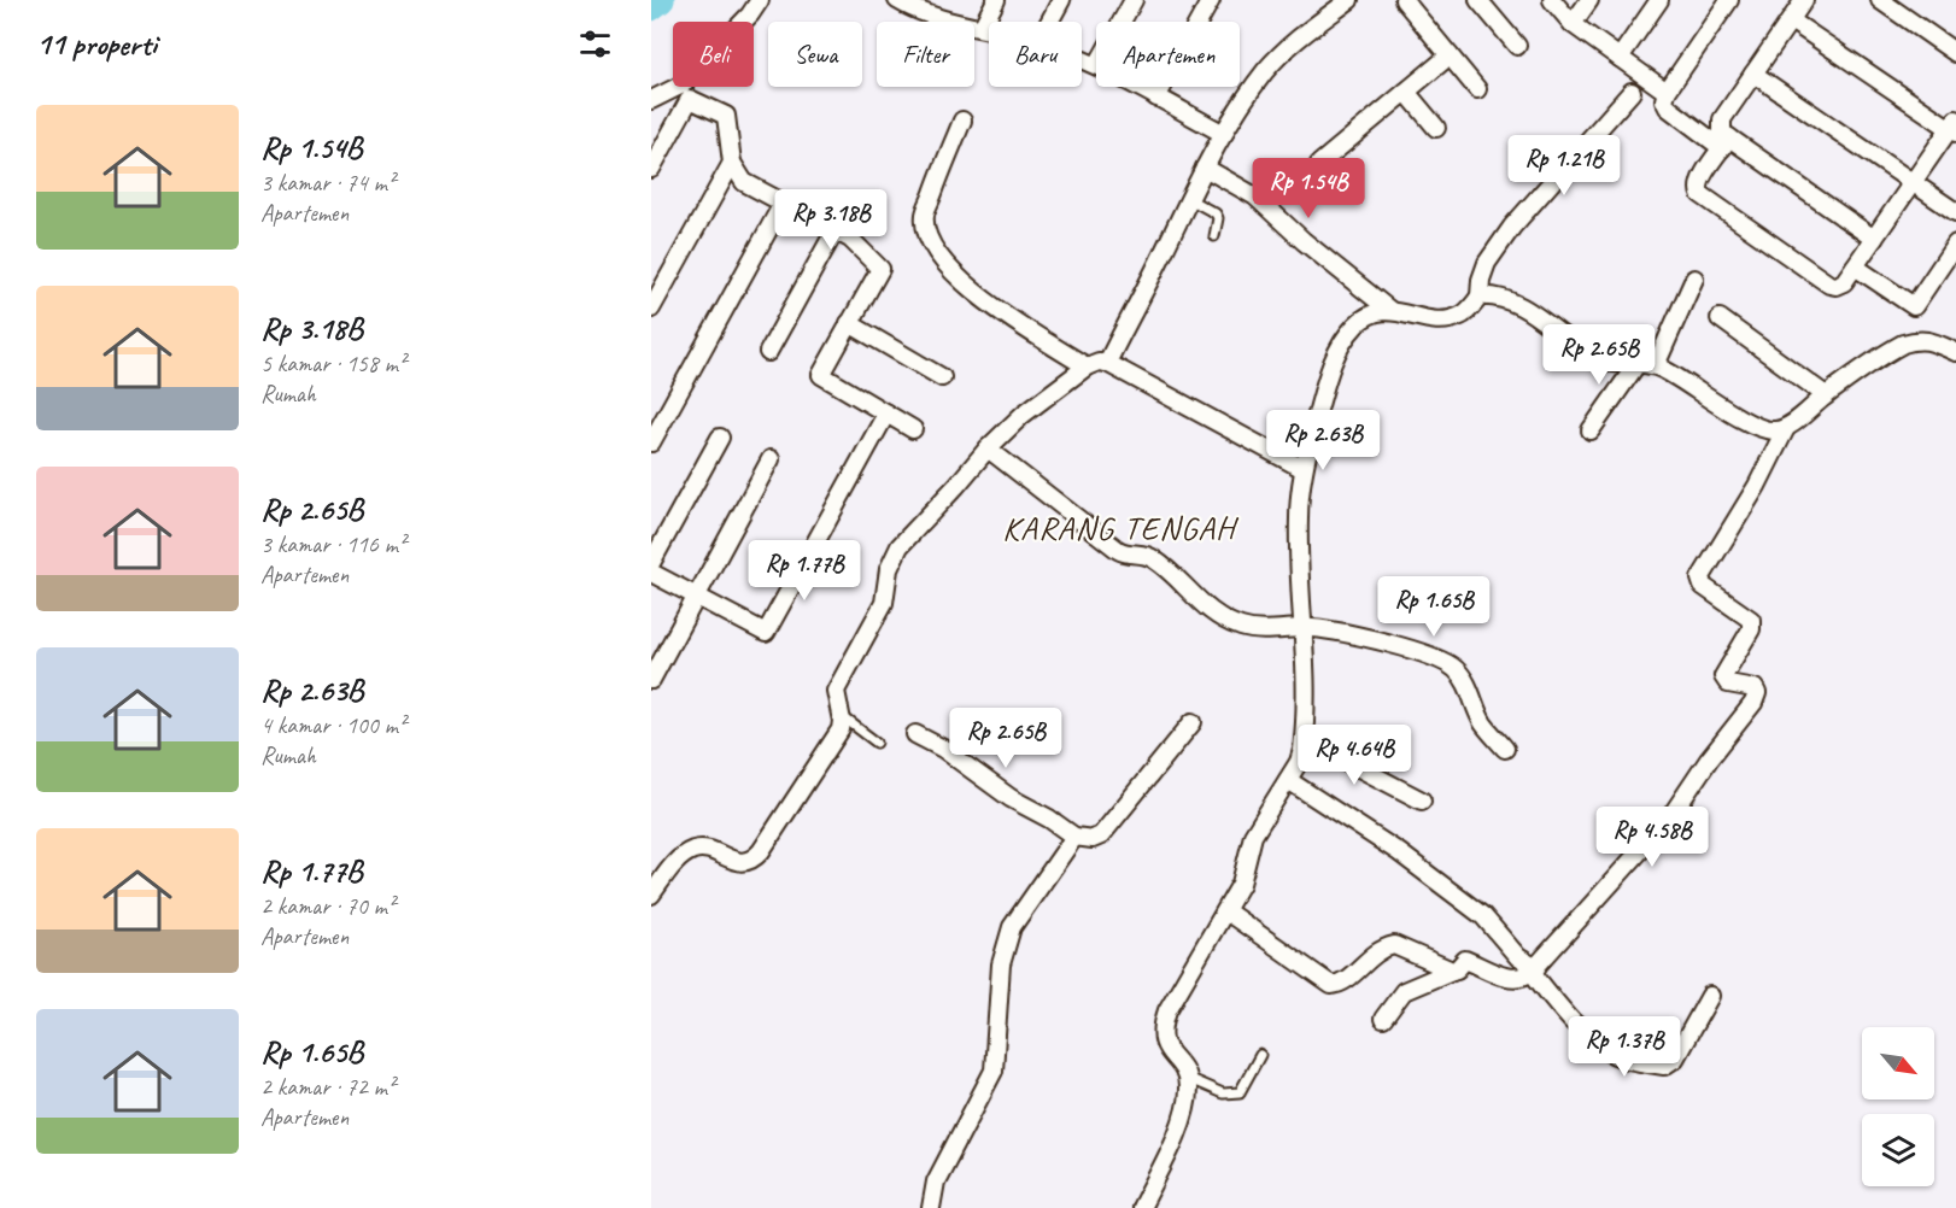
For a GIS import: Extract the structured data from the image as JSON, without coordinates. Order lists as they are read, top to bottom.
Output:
{
  "districts": ["KARANG TENGAH"],
  "north": "bottom right",
  "page": {
    "heading": "11 properti",
    "chip": [
      "Beli",
      "Sewa",
      "Filter",
      "Baru",
      "Apartemen"
    ],
    "list": [
      {
        "name": "Rp 1.54B",
        "note": "3 kamar · 74 m² · Apartemen"
      },
      {
        "name": "Rp 3.18B",
        "note": "5 kamar · 158 m² · Rumah"
      },
      {
        "name": "Rp 2.65B",
        "note": "3 kamar · 116 m² · Apartemen"
      },
      {
        "name": "Rp 2.63B",
        "note": "4 kamar · 100 m² · Rumah"
      },
      {
        "name": "Rp 1.77B",
        "note": "2 kamar · 70 m² · Apartemen"
      },
      {
        "name": "Rp 1.65B",
        "note": "2 kamar · 72 m² · Apartemen"
      }
    ],
    "price": [
      "Rp 1.21B",
      "Rp 1.54B",
      "Rp 3.18B",
      "Rp 2.65B",
      "Rp 2.63B",
      "Rp 1.77B",
      "Rp 1.65B",
      "Rp 2.65B",
      "Rp 4.64B",
      "Rp 4.58B",
      "Rp 1.37B"
    ]
  }
}
